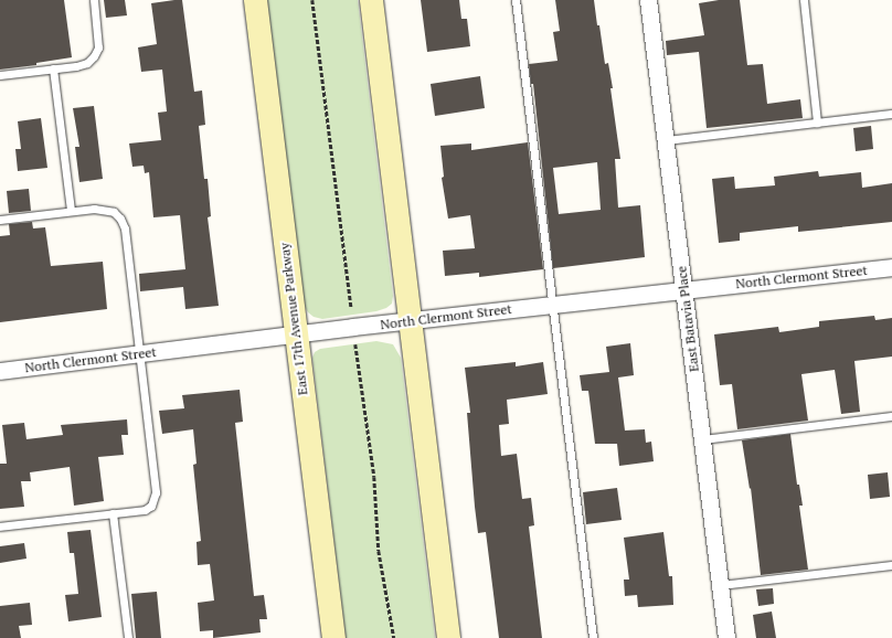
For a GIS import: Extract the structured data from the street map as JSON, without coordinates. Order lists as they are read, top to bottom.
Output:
{
  "streets": {
    "main road": ["East 17th Avenue Parkway"],
    "street": ["North Clermont Street", "East Batavia Place"]
  },
  "crossings": [
    ["North Clermont Street", "East 17th Avenue Parkway"],
    ["North Clermont Street", "East Batavia Place"]
  ]
}
